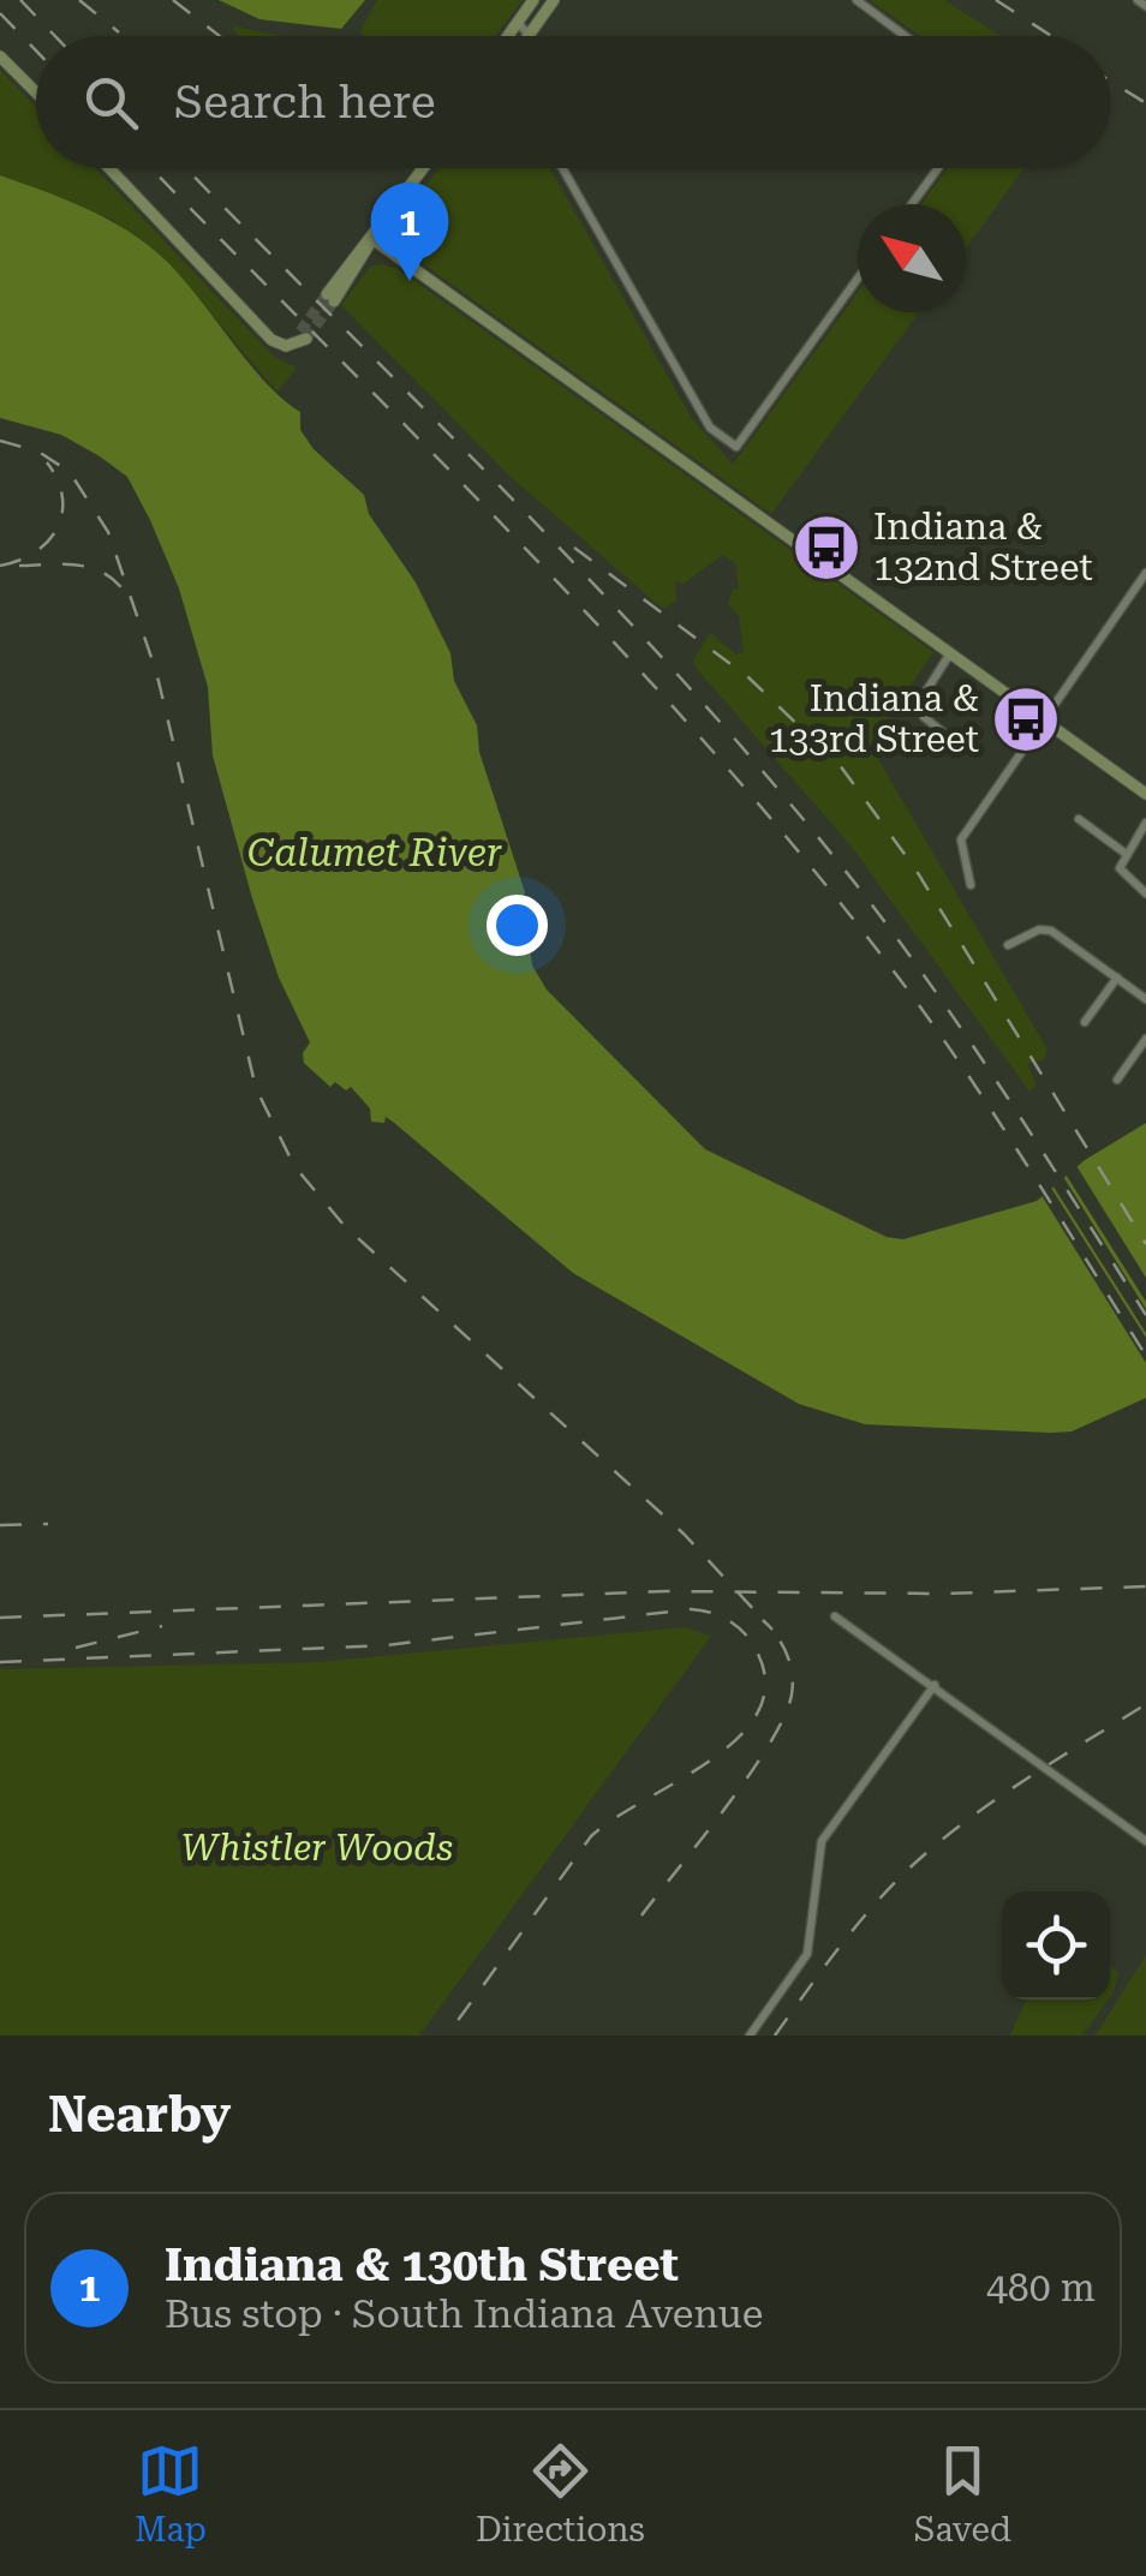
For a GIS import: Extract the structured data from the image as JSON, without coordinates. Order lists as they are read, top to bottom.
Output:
{
  "water": ["Calumet River"],
  "parks": ["Whistler Woods"],
  "places": {
    "bus stop": ["Indiana & 132nd Street", "Indiana & 133rd Street"]
  },
  "north": "top left",
  "page": {
    "search": "Search here",
    "pins": "1",
    "heading": "Nearby",
    "list": [
      {
        "mark": "1",
        "name": "Indiana & 130th Street",
        "note": "Bus stop · South Indiana Avenue",
        "value": "480 m"
      }
    ],
    "nav": ["Map", "Directions", "Saved"]
  }
}
